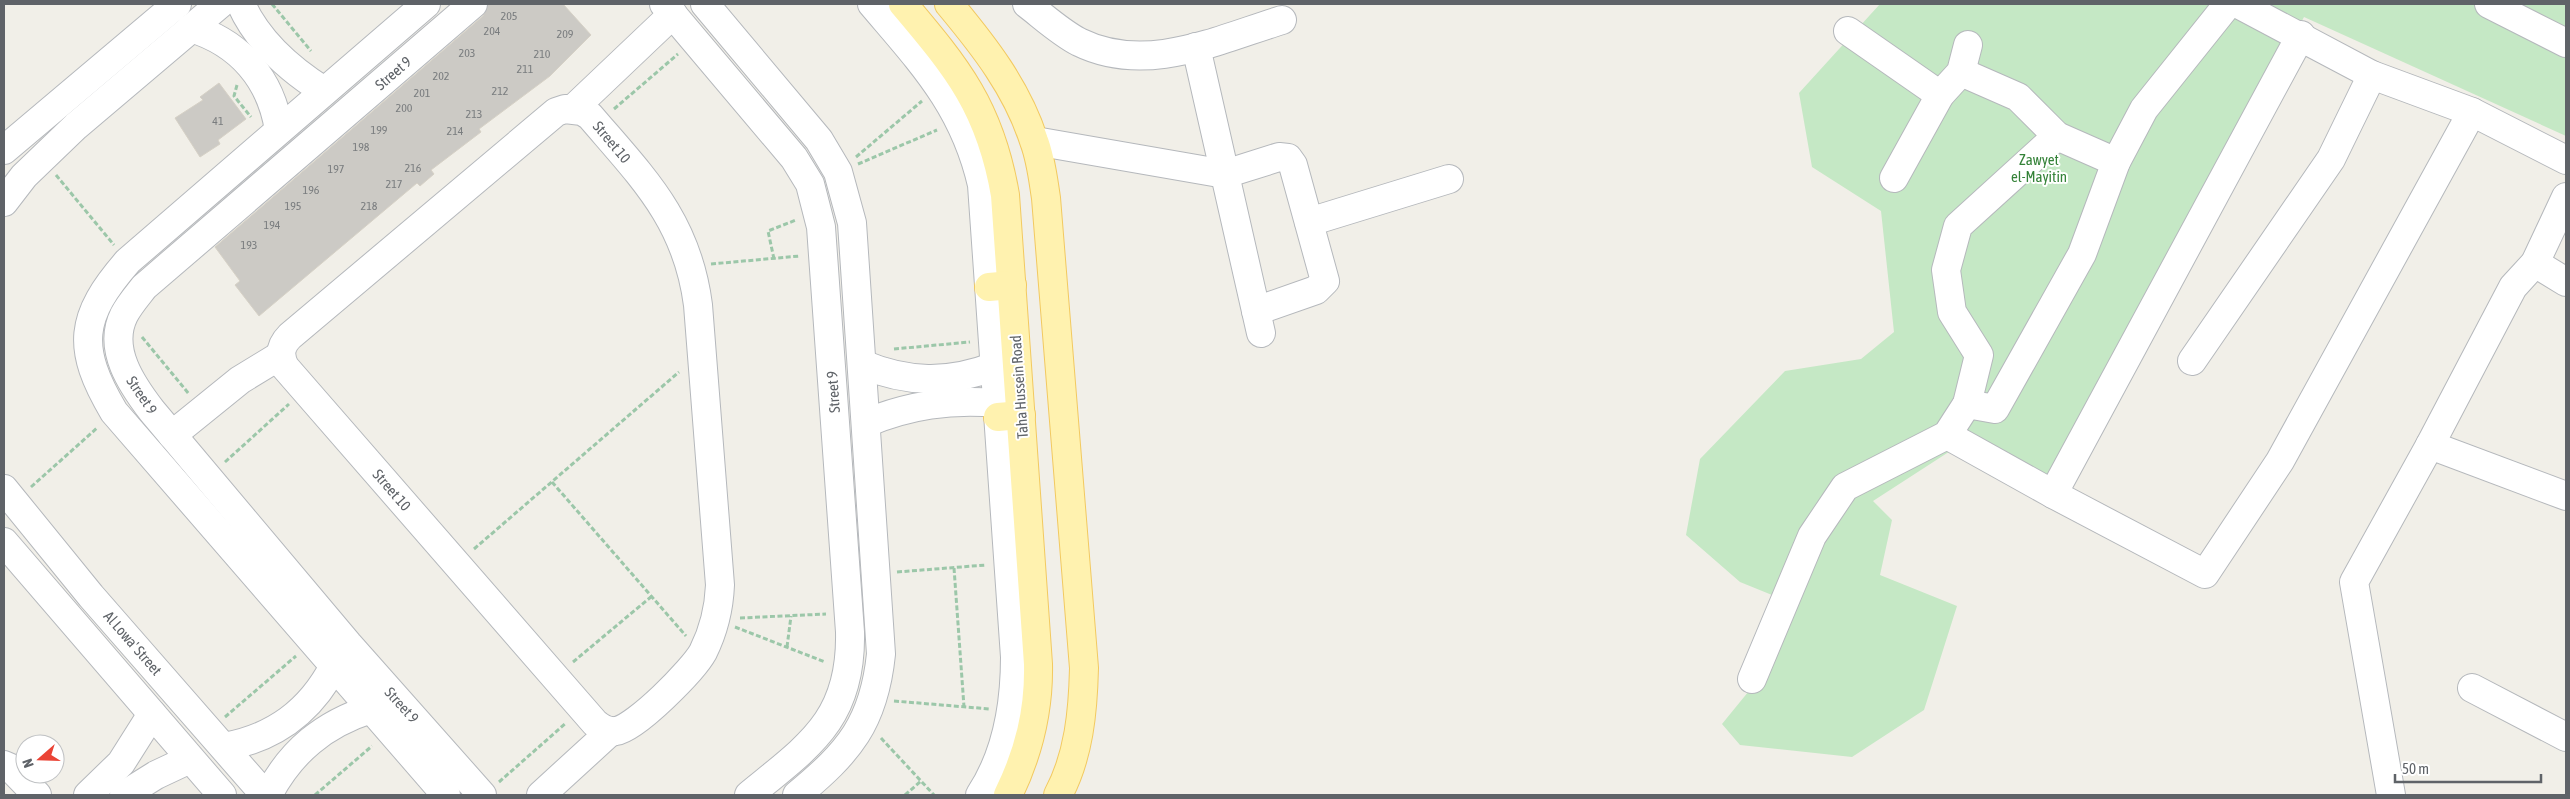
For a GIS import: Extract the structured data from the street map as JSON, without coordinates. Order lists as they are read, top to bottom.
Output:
{
  "streets": {
    "main road": ["Taha Hussein Road"],
    "street": ["Street 9", "Street 10", "Al Lowa' Street"]
  },
  "parks": ["Zawyet el-Mayitin"],
  "house_numbers": [
    "205",
    "204",
    "209",
    "203",
    "210",
    "211",
    "202",
    "212",
    "201",
    "200",
    "213",
    "41",
    "199",
    "214",
    "198",
    "216",
    "197",
    "217",
    "196",
    "195",
    "218",
    "194",
    "193"
  ],
  "scale_bar": "50 m",
  "north": "left"
}
